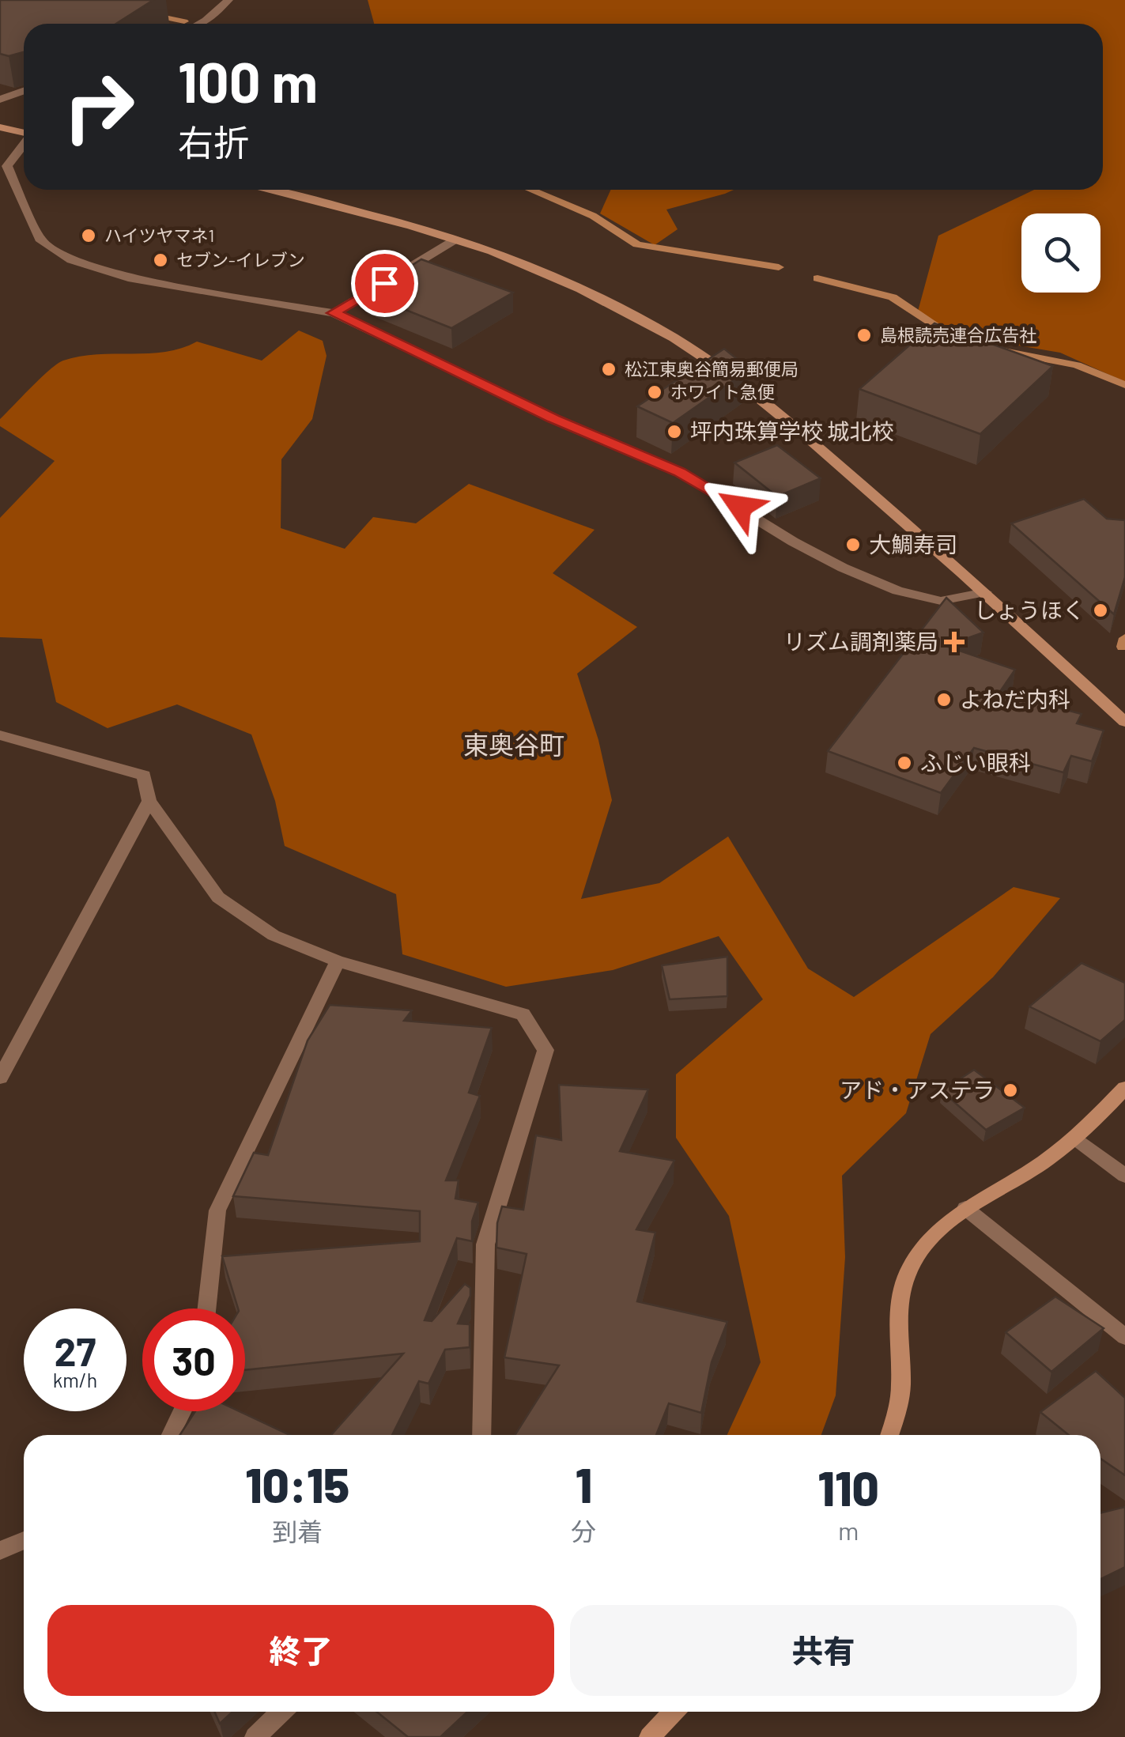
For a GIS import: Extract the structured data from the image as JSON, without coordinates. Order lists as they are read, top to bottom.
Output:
{
  "districts": ["東奥谷町"],
  "places": {
    "other": [
      "ハイツヤマネ1",
      "セブン-イレブン",
      "島根読売連合広告社",
      "松江東奥谷簡易郵便局",
      "ホワイト急便",
      "坪内珠算学校 城北校",
      "大鯛寿司",
      "しょうほく",
      "よねだ内科",
      "ふじい眼科",
      "アド・アステラ"
    ],
    "health": ["リズム調剤薬局"]
  },
  "page": {
    "turn": ["100 m", "右折"],
    "speed": "27 km/h",
    "limit": "30",
    "eta": [
      "10:15",
      "到着",
      "1",
      "分",
      "110",
      "m"
    ],
    "buttons": ["終了", "共有"]
  }
}
